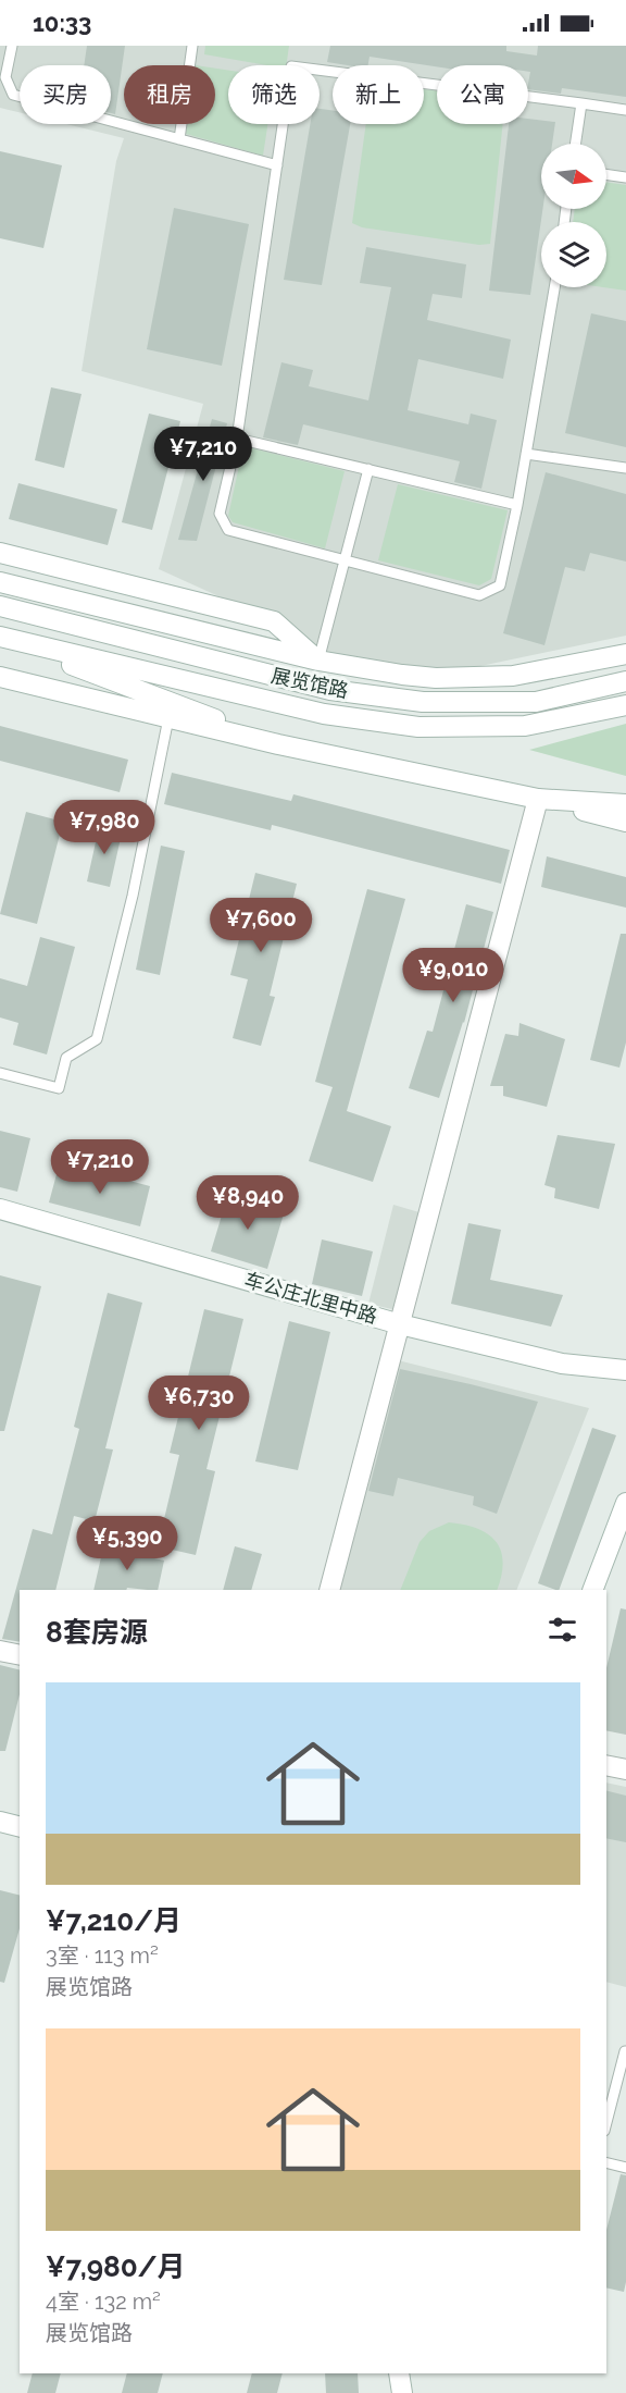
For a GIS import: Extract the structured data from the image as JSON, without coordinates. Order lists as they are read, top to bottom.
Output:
{
  "streets": {
    "street": ["展览馆路", "车公庄北里中路"]
  },
  "north": "right",
  "page": {
    "status": "10:33",
    "chip": [
      "买房",
      "租房",
      "筛选",
      "新上",
      "公寓"
    ],
    "price": [
      "¥7,210",
      "¥7,980",
      "¥7,600",
      "¥9,010",
      "¥7,210",
      "¥8,940",
      "¥6,730",
      "¥5,390"
    ],
    "heading": "8套房源",
    "list": [
      {
        "name": "¥7,210/月",
        "note": "3室 · 113 m² · 展览馆路"
      },
      {
        "name": "¥7,980/月",
        "note": "4室 · 132 m² · 展览馆路"
      }
    ]
  }
}
